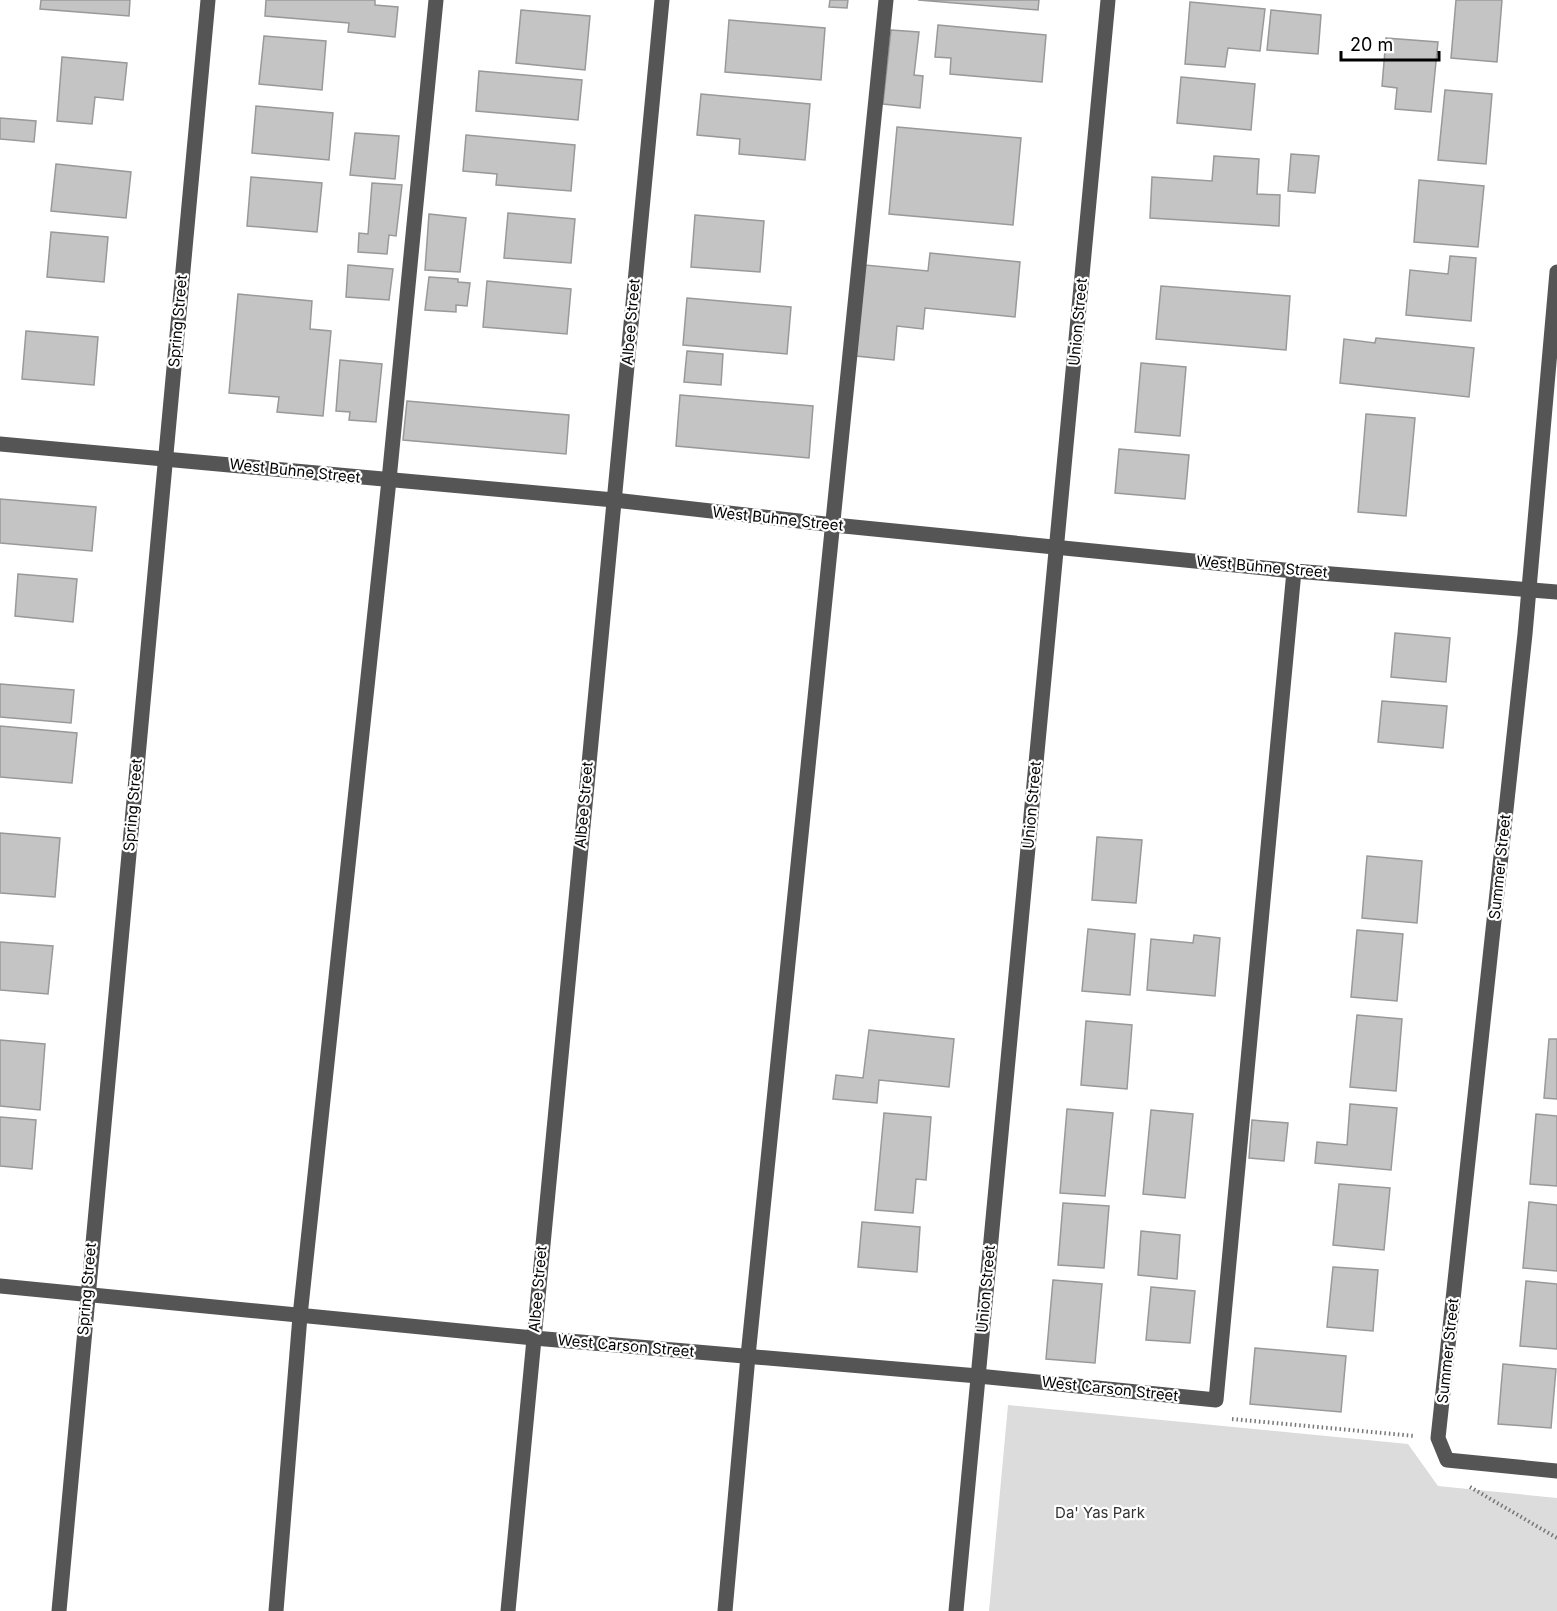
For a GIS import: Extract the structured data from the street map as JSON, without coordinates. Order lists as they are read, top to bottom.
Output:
{
  "streets": {
    "street": [
      "Spring Street",
      "Albee Street",
      "Union Street",
      "West Buhne Street",
      "Summer Street",
      "West Carson Street"
    ]
  },
  "crossings": [
    ["Spring Street", "West Buhne Street"],
    ["Spring Street", "West Carson Street"],
    ["Albee Street", "West Buhne Street"],
    ["Albee Street", "West Carson Street"],
    ["Union Street", "West Buhne Street"],
    ["Union Street", "West Carson Street"],
    ["West Buhne Street", "Summer Street"]
  ],
  "parks": ["Da' Yas Park"],
  "scale_bar": "20 m"
}
